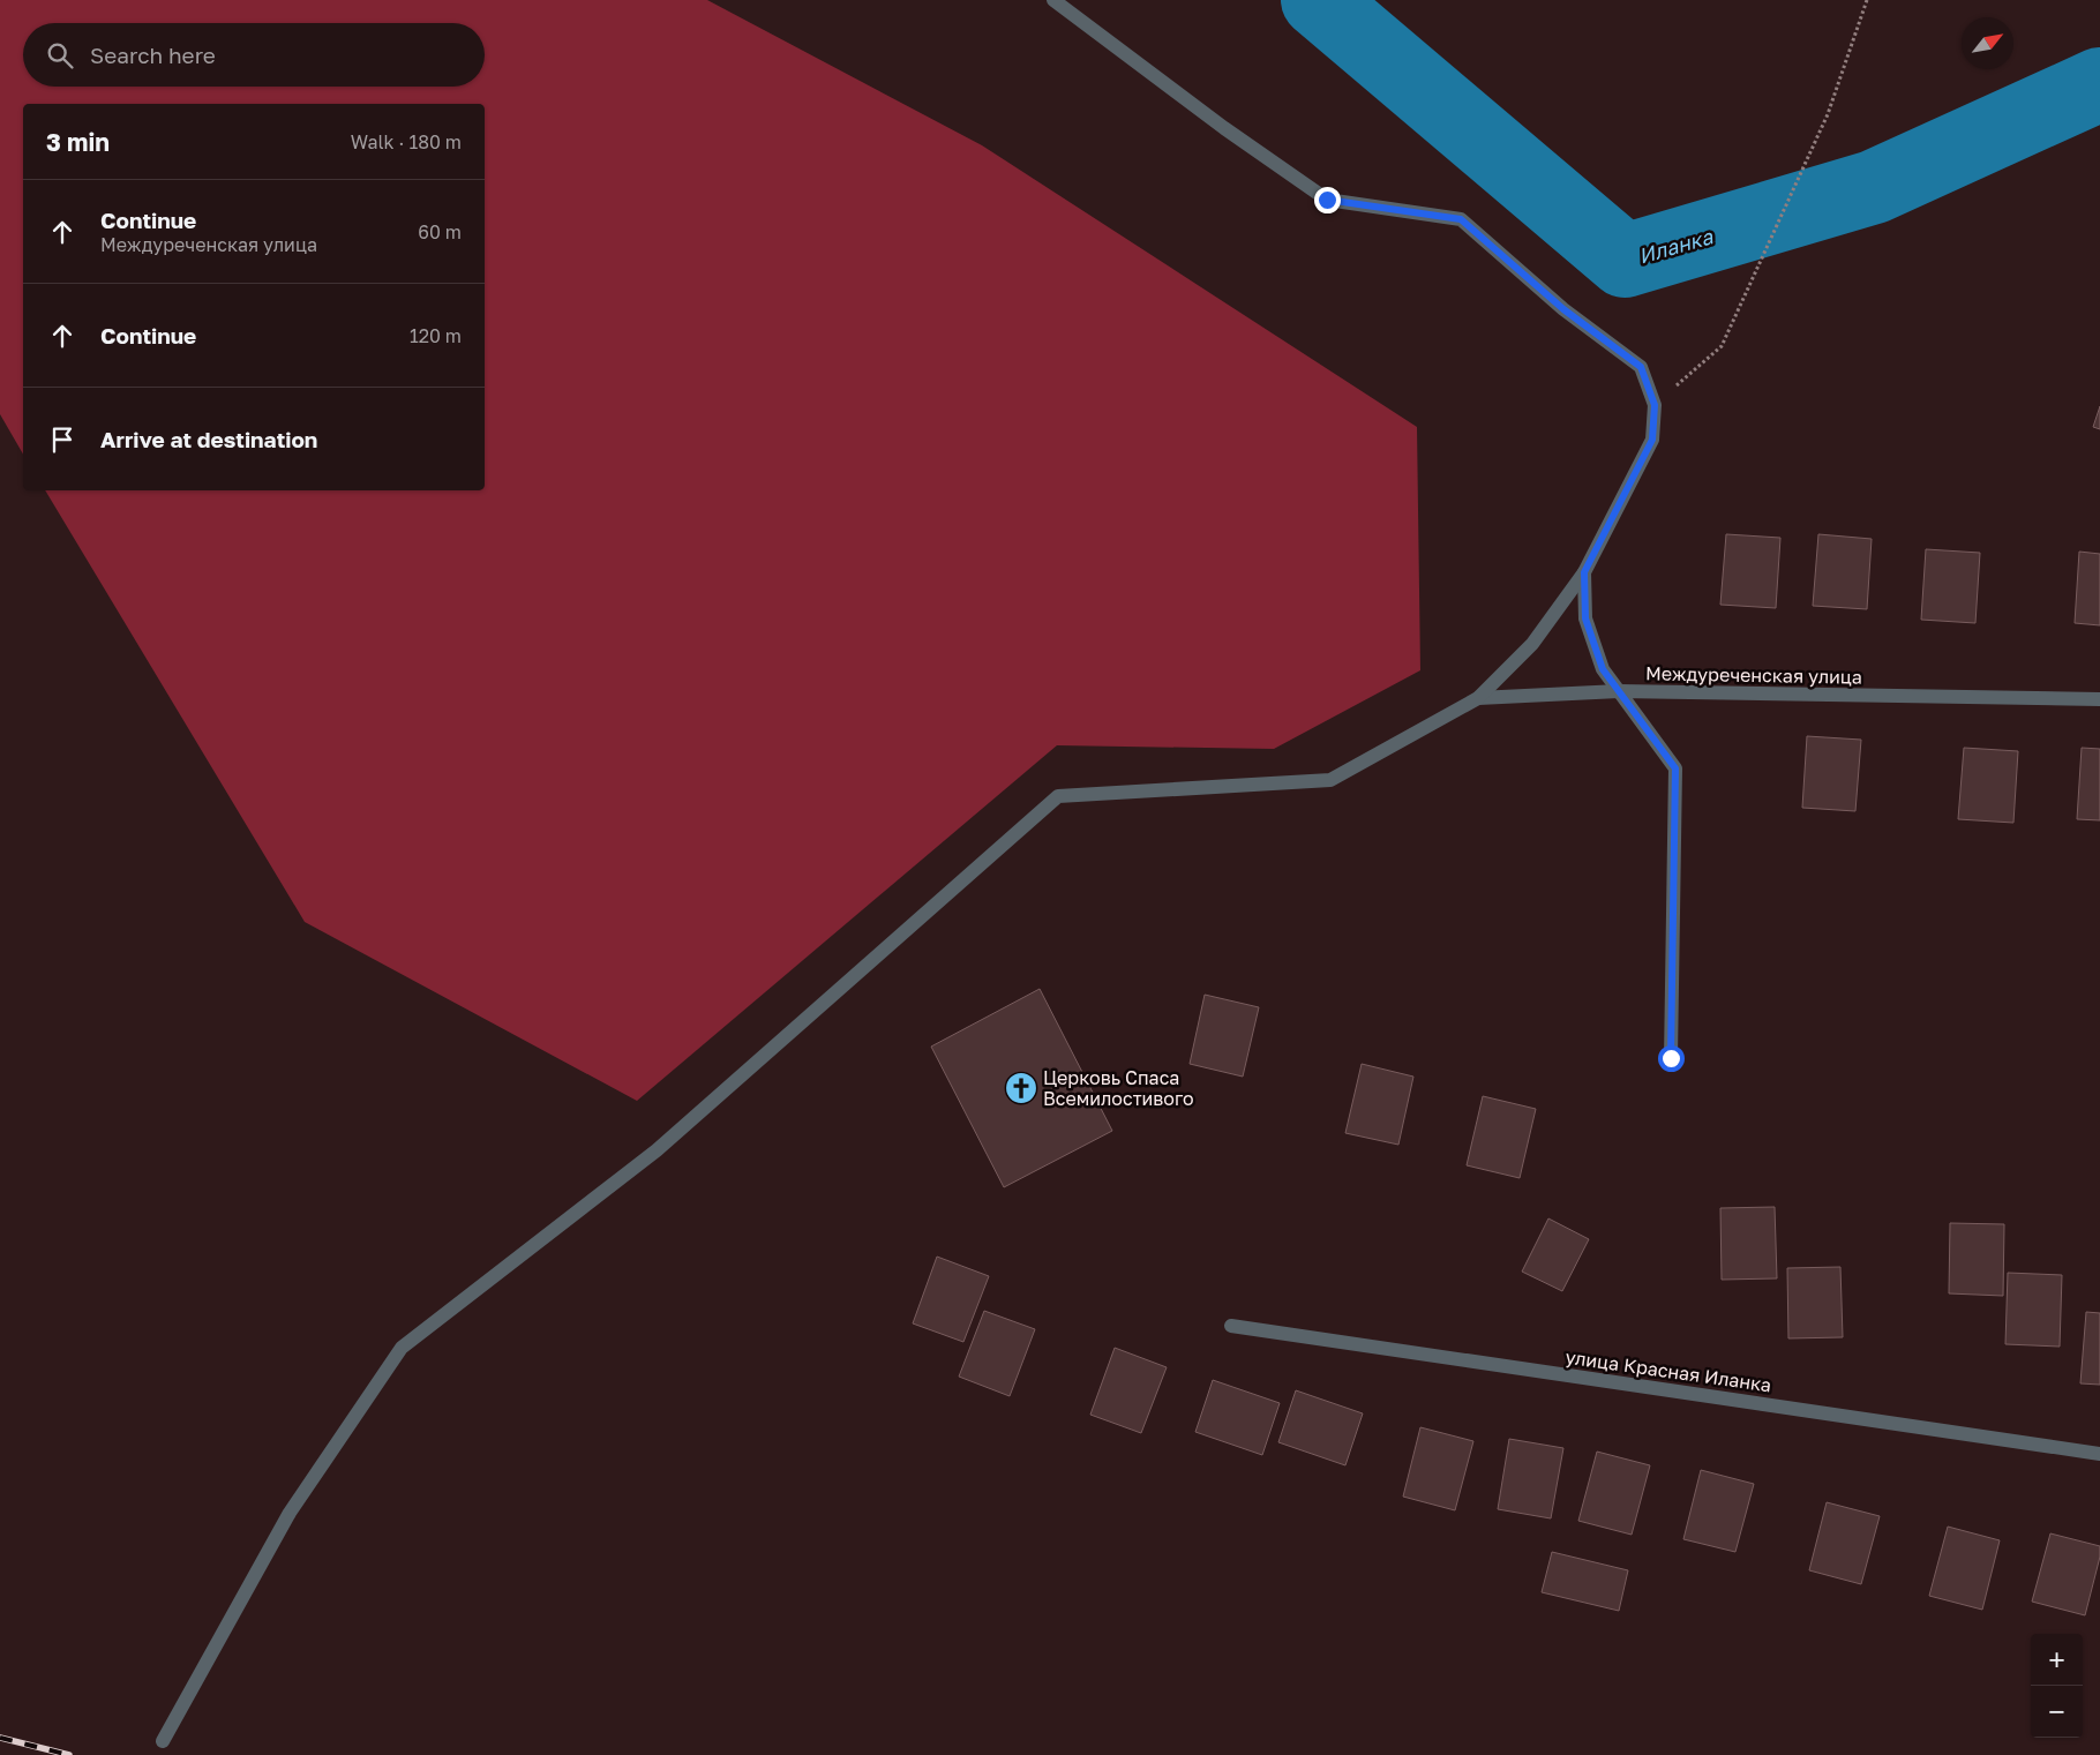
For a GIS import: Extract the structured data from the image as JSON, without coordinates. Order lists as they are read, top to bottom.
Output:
{
  "streets": {
    "street": ["Междуреченская улица", "улица Красная Иланка"]
  },
  "water": ["Иланка"],
  "places": {
    "church": ["Церковь Спаса Всемилостивого"]
  },
  "north": "top right",
  "page": {
    "search": "Search here",
    "heading": ["3 min", "Walk · 180 m"],
    "list": [
      ["Continue", "Междуреченская улица", "60 m"],
      ["Continue", "120 m"],
      "Arrive at destination"
    ],
    "map_buttons": ["+", "−"]
  }
}
